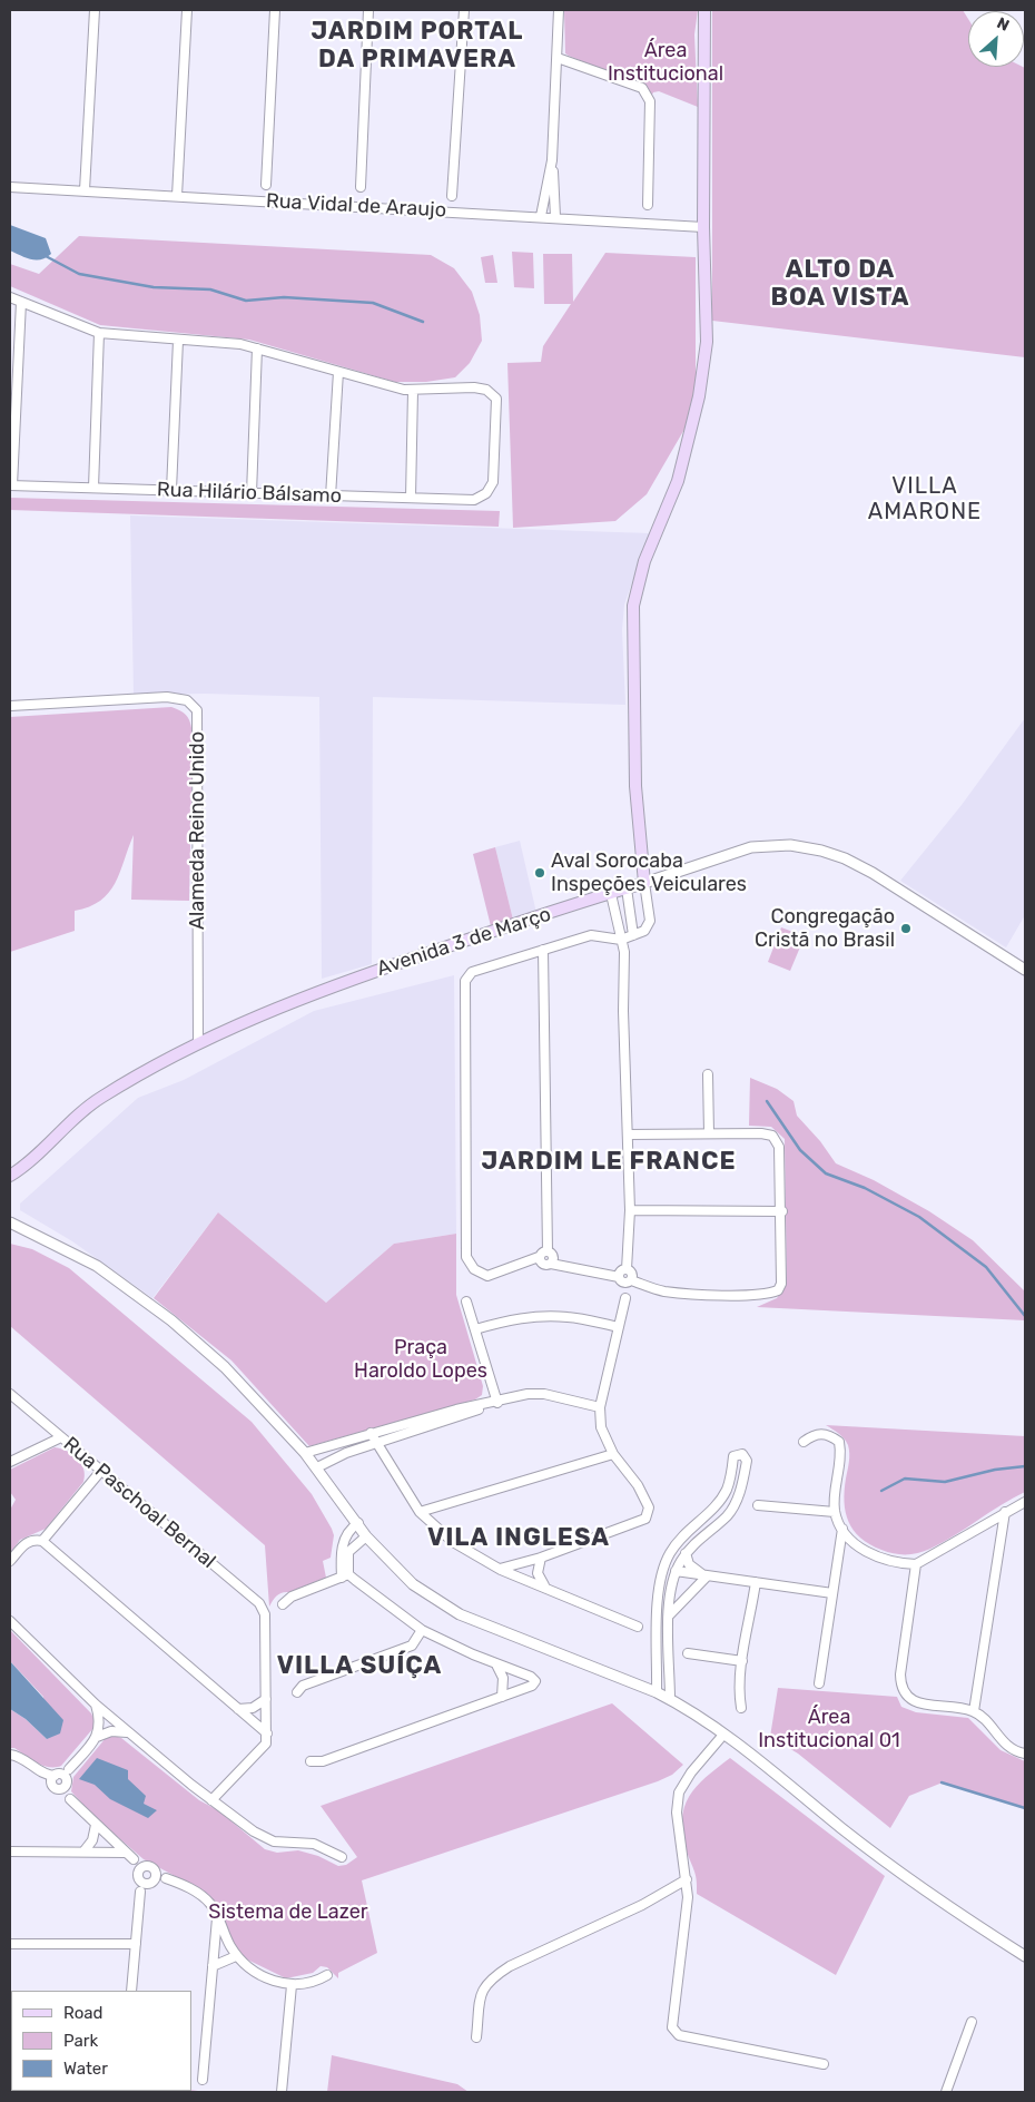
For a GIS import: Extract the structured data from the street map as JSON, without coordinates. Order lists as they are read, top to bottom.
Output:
{
  "streets": {
    "main road": ["Avenida 3 de Março"],
    "street": [
      "Rua Vidal de Araujo",
      "Rua Hilário Bálsamo",
      "Alameda Reino Unido",
      "Rua Paschoal Bernal"
    ]
  },
  "crossings": [
    ["Alameda Reino Unido", "Avenida 3 de Março"]
  ],
  "districts": [
    "JARDIM PORTAL DA PRIMAVERA",
    "ALTO DA BOA VISTA",
    "VILLA AMARONE",
    "JARDIM LE FRANCE",
    "VILA INGLESA",
    "VILLA SUÍÇA"
  ],
  "parks": [
    "Área Institucional",
    "Praça Haroldo Lopes",
    "Área Institucional 01",
    "Sistema de Lazer"
  ],
  "places": ["Aval Sorocaba Inspeções Veiculares", "Congregação Cristã no Brasil"],
  "legend": ["Road", "Park", "Water"],
  "north": "top right"
}
